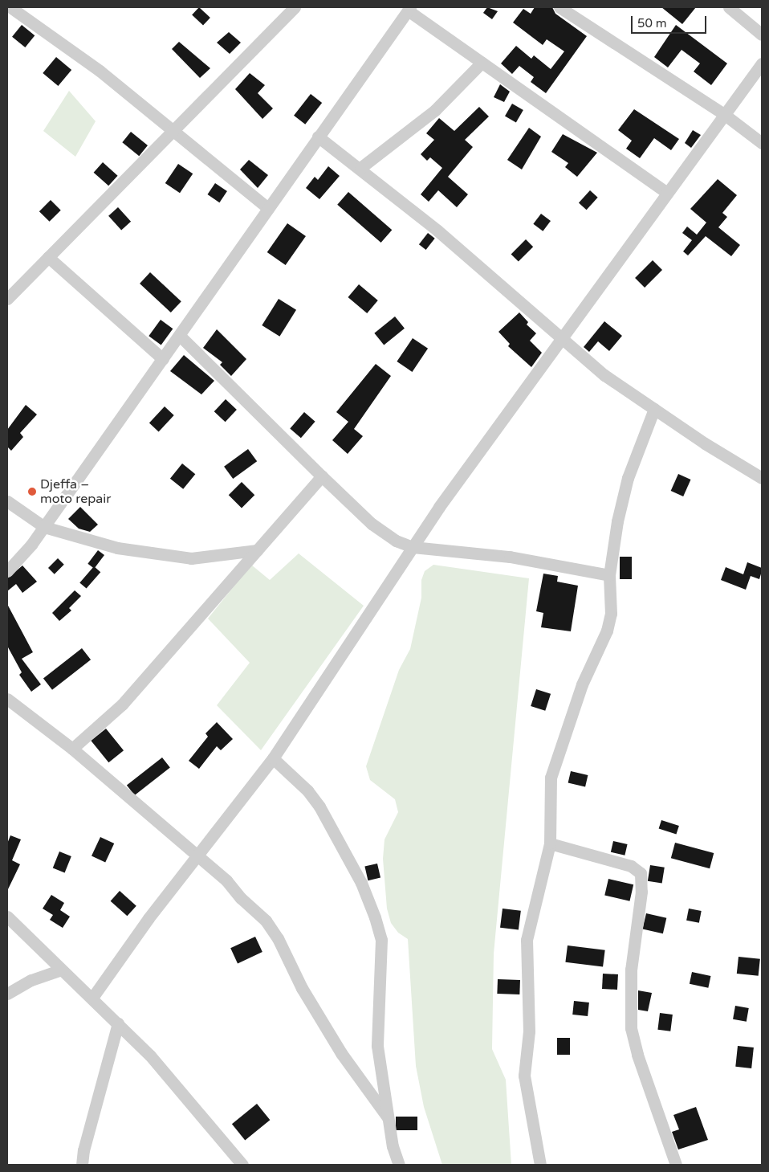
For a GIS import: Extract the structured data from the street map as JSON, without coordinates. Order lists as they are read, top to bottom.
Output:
{
  "places": ["Djeffa – moto repair"],
  "scale_bar": "50 m"
}
